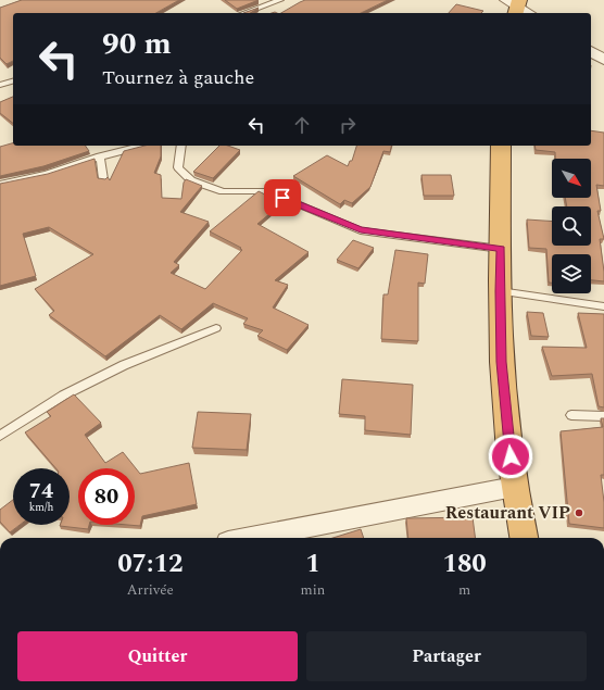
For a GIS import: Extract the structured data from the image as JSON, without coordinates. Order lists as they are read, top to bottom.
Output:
{
  "places": ["Restaurant VIP"],
  "north": "bottom right",
  "page": {
    "turn": ["90 m", "Tournez à gauche"],
    "speed": "74 km/h",
    "limit": "80",
    "eta": [
      "07:12",
      "Arrivée",
      "1",
      "min",
      "180",
      "m"
    ],
    "buttons": ["Quitter", "Partager"]
  }
}
